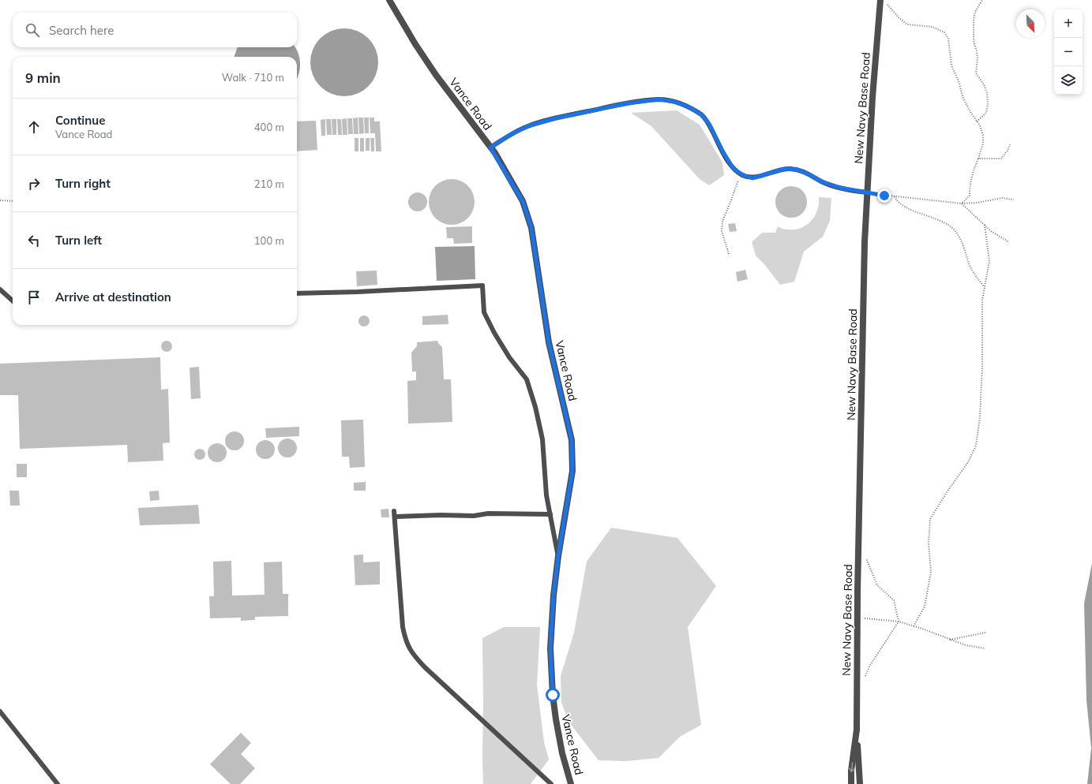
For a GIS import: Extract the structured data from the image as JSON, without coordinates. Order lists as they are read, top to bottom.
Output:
{
  "streets": {
    "street": ["Vance Road", "New Navy Base Road"]
  },
  "north": "bottom right",
  "page": {
    "map_buttons": ["+", "−"],
    "search": "Search here",
    "heading": ["9 min", "Walk · 710 m"],
    "list": [
      ["Continue", "Vance Road", "400 m"],
      ["Turn right", "210 m"],
      ["Turn left", "100 m"],
      "Arrive at destination"
    ]
  }
}
